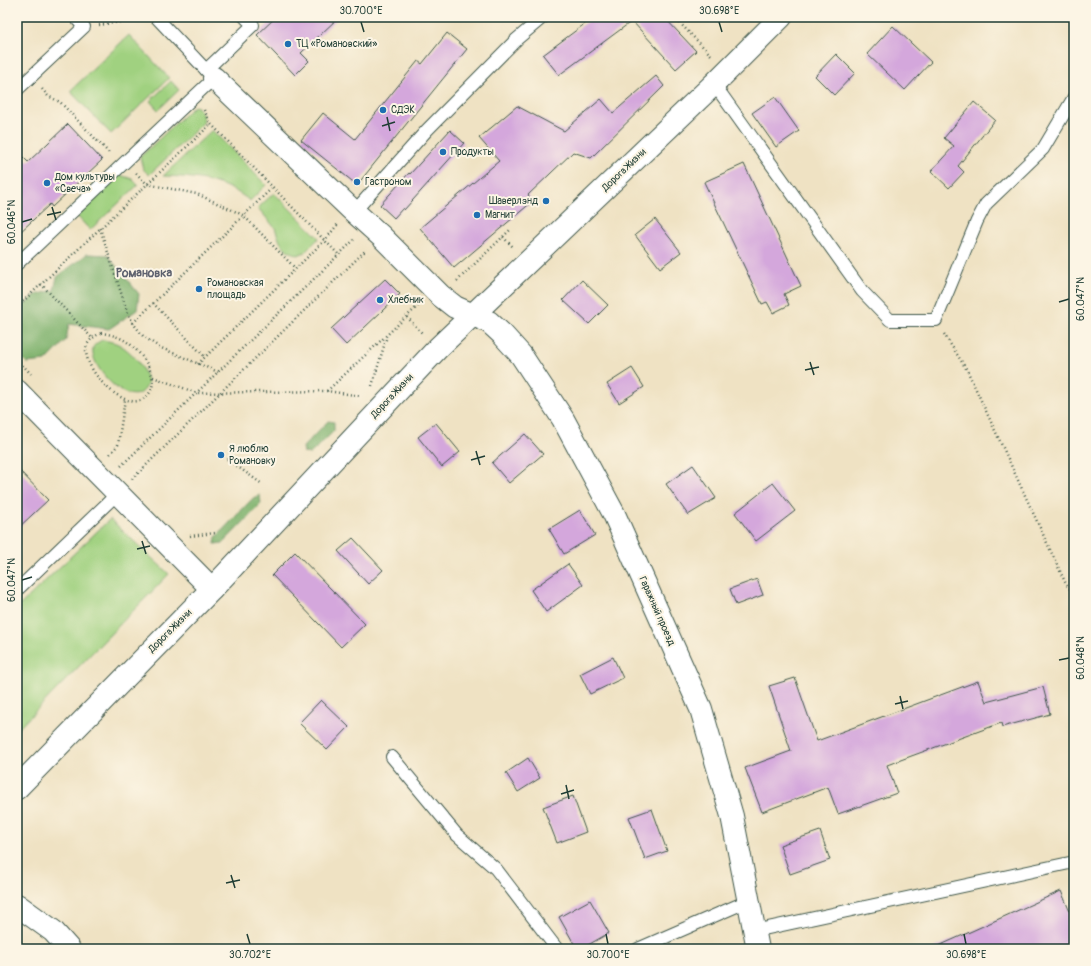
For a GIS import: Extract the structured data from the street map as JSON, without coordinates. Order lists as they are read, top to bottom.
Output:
{
  "streets": {
    "street": ["Дорога Жизни", "Гаражный проезд"]
  },
  "crossings": [
    ["Дорога Жизни", "Гаражный проезд"]
  ],
  "districts": ["Романовка"],
  "places": [
    "ТЦ «Романовский»",
    "СДЭК",
    "Продукты",
    "Гастроном",
    "Дом культуры «Свеча»",
    "Шаверлэнд",
    "Магнит",
    "Романовская площадь",
    "Хлебник",
    "Я люблю Романовку"
  ],
  "coordinates": [
    "30.700°E",
    "30.698°E",
    "60.046°N",
    "60.047°N",
    "60.048°N",
    "30.702°E"
  ]
}
